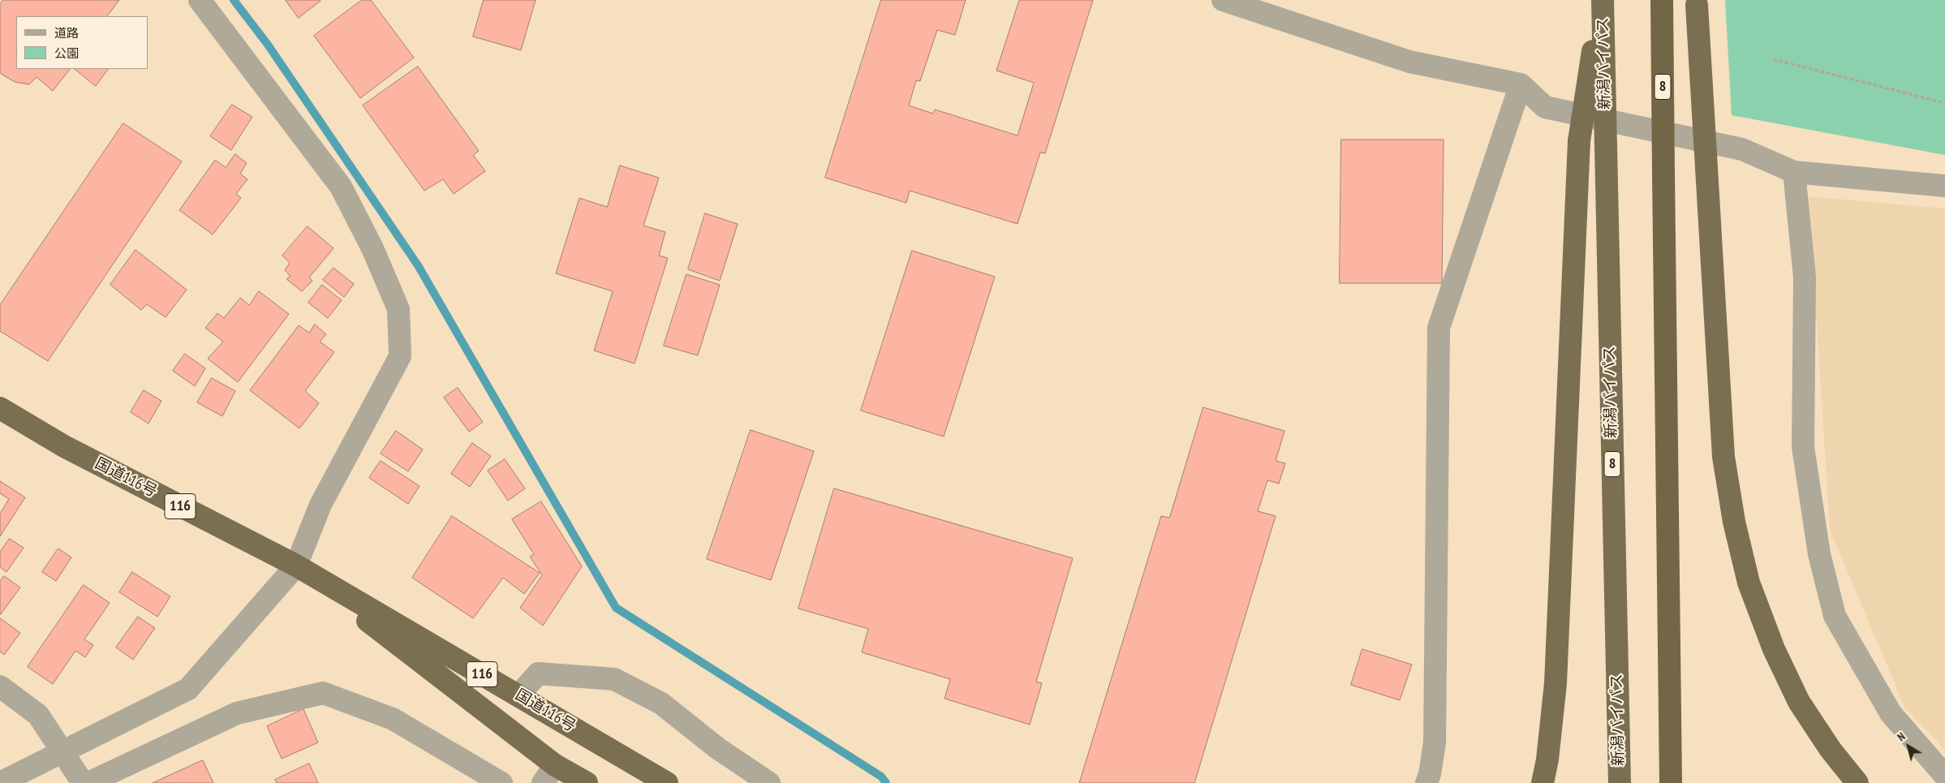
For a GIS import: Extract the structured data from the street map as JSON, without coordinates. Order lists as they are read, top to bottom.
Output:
{
  "streets": {
    "highway": [
      "新潟バイパス",
      "8",
      "国道116号",
      "116"
    ]
  },
  "legend": ["道路", "公園"],
  "north": "top left"
}
